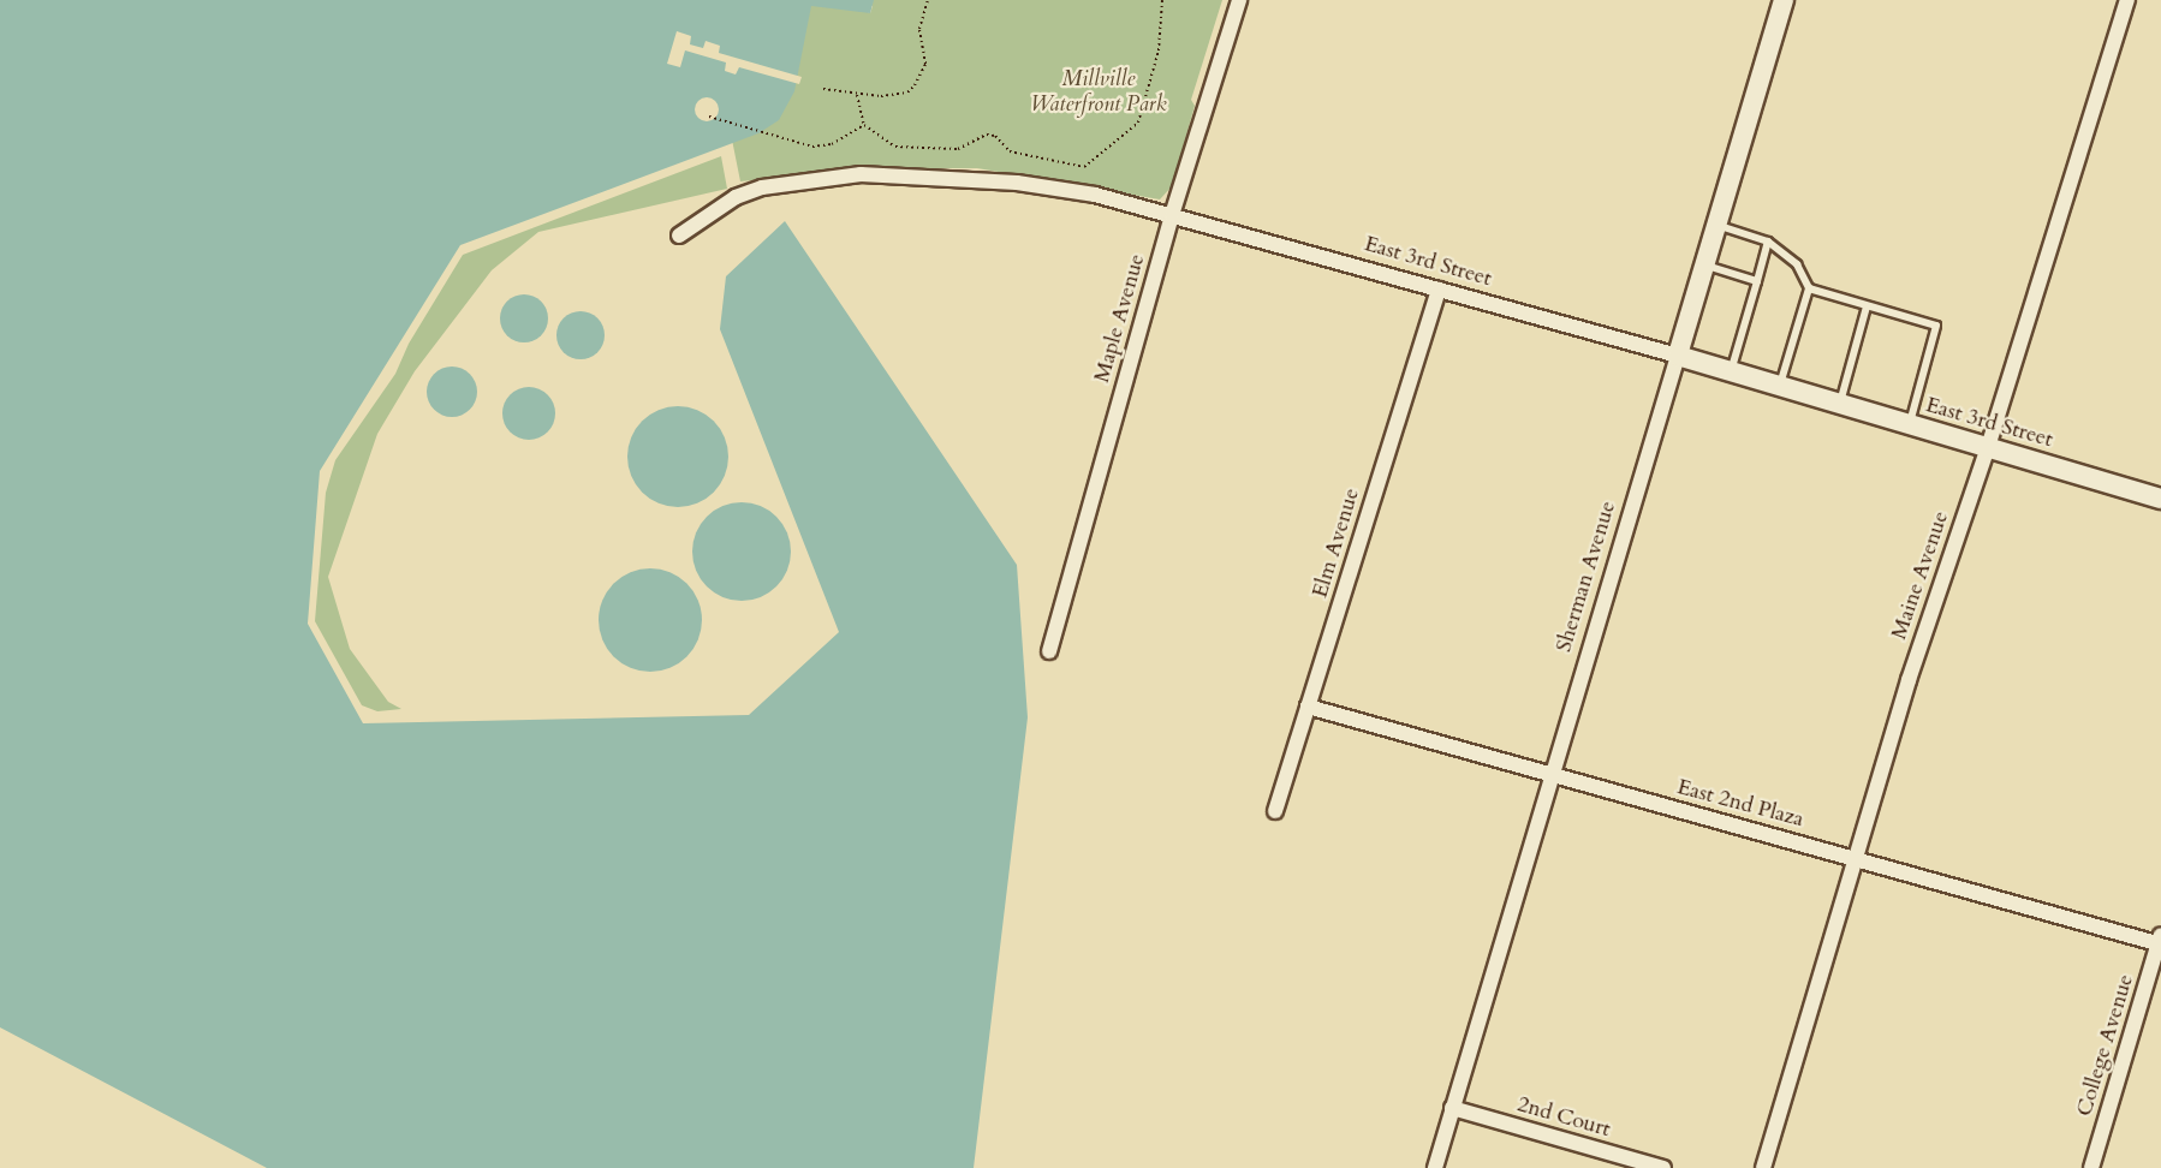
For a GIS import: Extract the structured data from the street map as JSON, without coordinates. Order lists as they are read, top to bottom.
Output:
{
  "streets": {
    "street": [
      "East 3rd Street",
      "Maple Avenue",
      "Elm Avenue",
      "Maine Avenue",
      "Sherman Avenue",
      "East 2nd Plaza",
      "College Avenue",
      "2nd Court"
    ]
  },
  "crossings": [
    ["East 3rd Street", "Maple Avenue"],
    ["East 3rd Street", "Elm Avenue"],
    ["East 3rd Street", "Maine Avenue"],
    ["East 3rd Street", "Sherman Avenue"],
    ["Elm Avenue", "East 2nd Plaza"],
    ["Maine Avenue", "East 2nd Plaza"],
    ["Sherman Avenue", "East 2nd Plaza"],
    ["Sherman Avenue", "2nd Court"],
    ["East 2nd Plaza", "College Avenue"]
  ],
  "parks": ["Millville Waterfront Park"]
}
